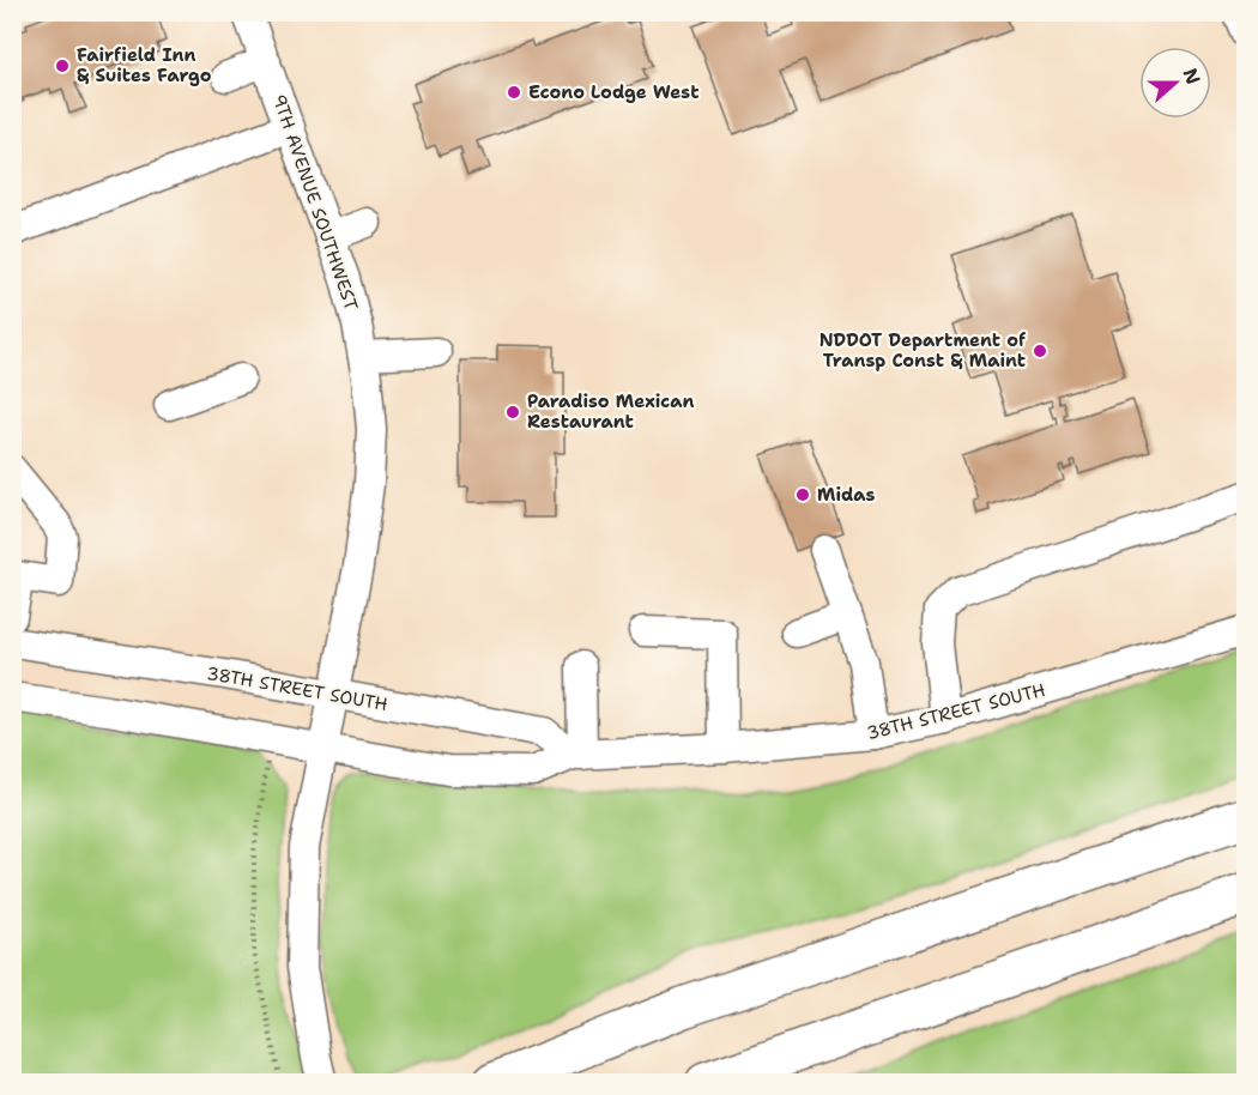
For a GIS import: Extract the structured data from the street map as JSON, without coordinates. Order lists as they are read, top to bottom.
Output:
{
  "streets": {
    "street": ["9TH AVENUE SOUTHWEST", "38TH STREET SOUTH"]
  },
  "crossings": [
    ["9TH AVENUE SOUTHWEST", "38TH STREET SOUTH"]
  ],
  "places": [
    "Fairfield Inn & Suites Fargo",
    "Econo Lodge West",
    "NDDOT Department of Transp Const & Maint",
    "Paradiso Mexican Restaurant",
    "Midas"
  ],
  "north": "right"
}
